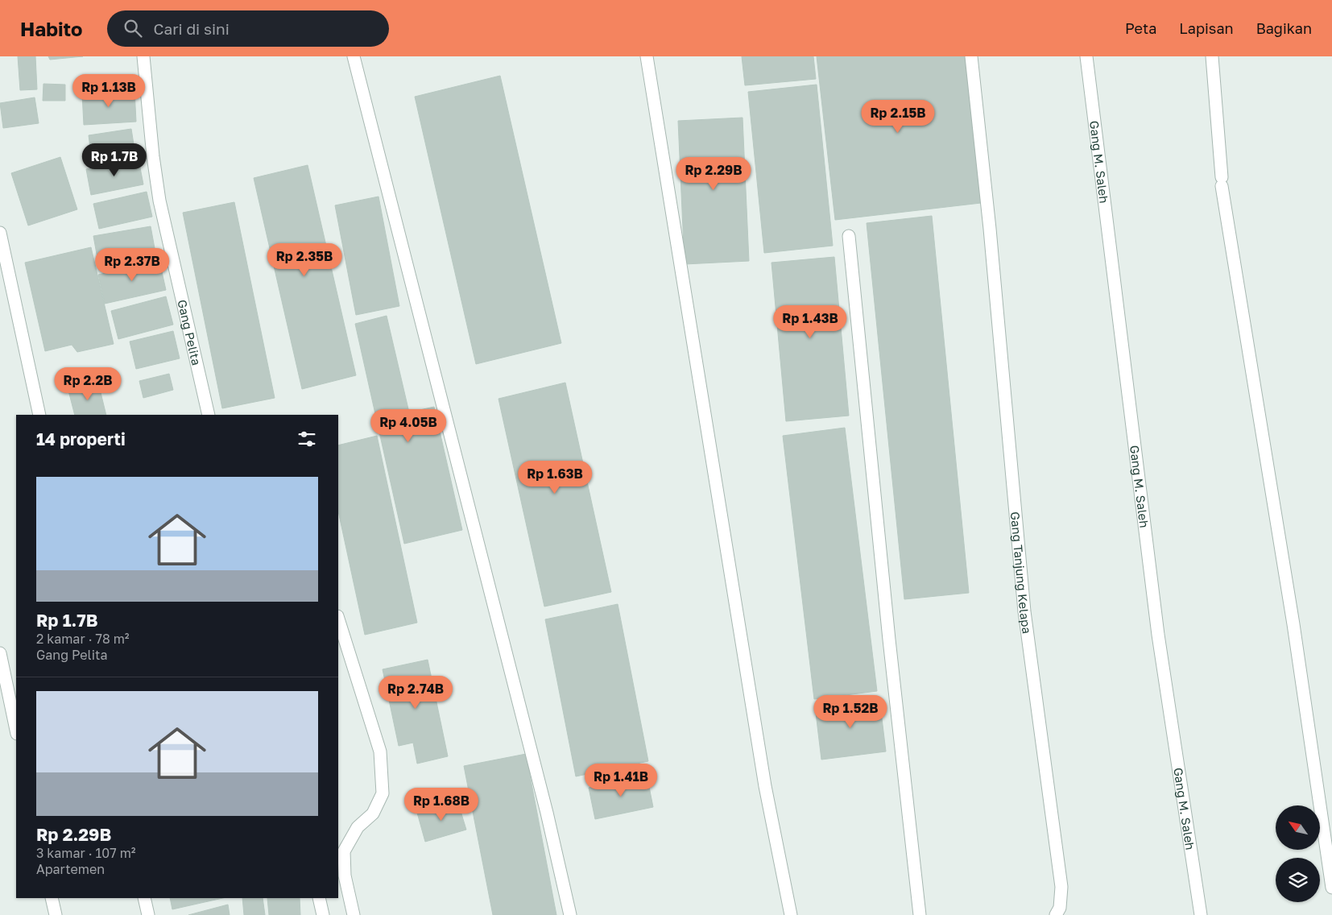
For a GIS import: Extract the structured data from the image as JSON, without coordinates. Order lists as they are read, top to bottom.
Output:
{
  "streets": {
    "street": ["Gang M. Saleh", "Gang Pelita", "Gang Tanjung Kelapa"]
  },
  "north": "top left",
  "page": {
    "header": "Habito",
    "search": "Cari di sini",
    "nav": ["Peta", "Lapisan", "Bagikan"],
    "price": [
      "Rp 1.13B",
      "Rp 2.15B",
      "Rp 1.7B",
      "Rp 2.29B",
      "Rp 2.35B",
      "Rp 2.37B",
      "Rp 1.43B",
      "Rp 2.2B",
      "Rp 4.05B",
      "Rp 1.63B",
      "Rp 2.74B",
      "Rp 1.52B",
      "Rp 1.41B",
      "Rp 1.68B"
    ],
    "heading": "14 properti",
    "list": [
      {
        "name": "Rp 1.7B",
        "note": "2 kamar · 78 m² · Gang Pelita"
      },
      {
        "name": "Rp 2.29B",
        "note": "3 kamar · 107 m² · Apartemen"
      }
    ]
  }
}
